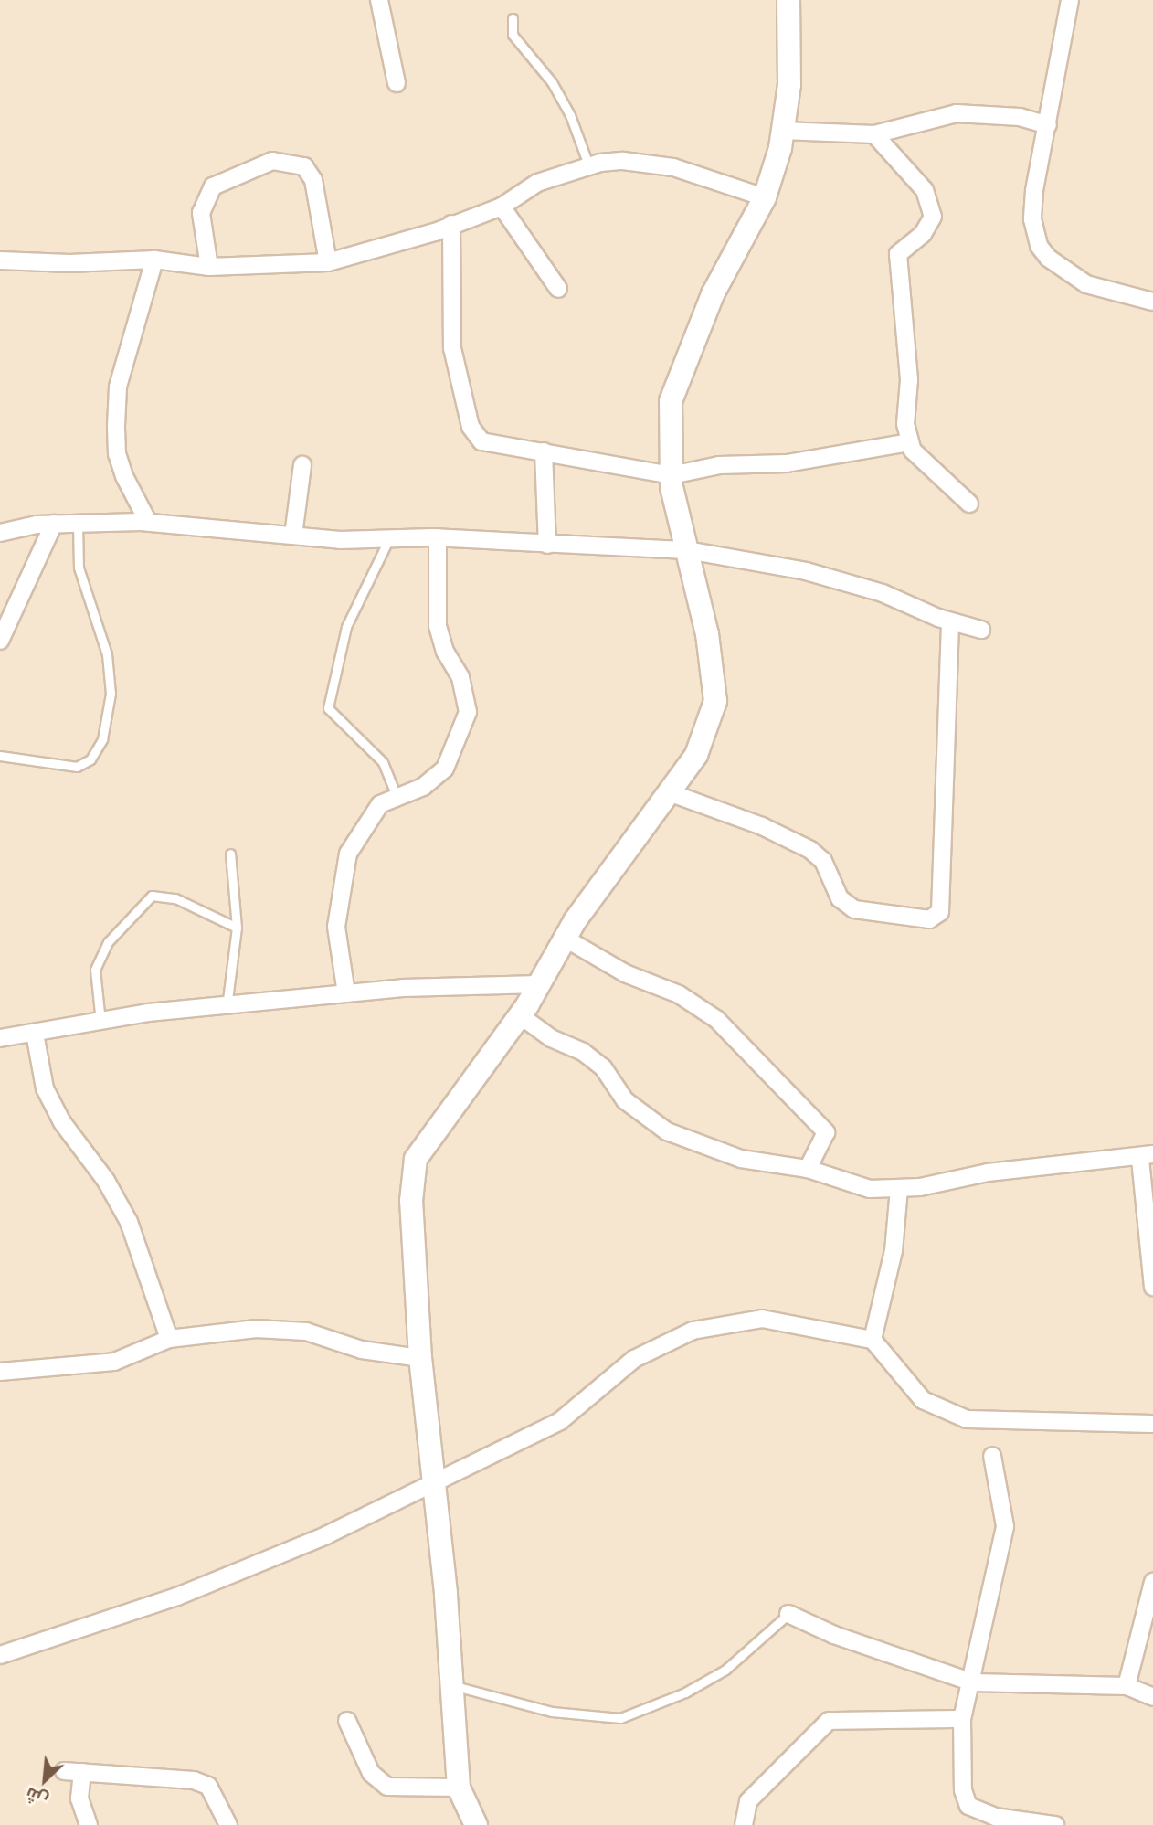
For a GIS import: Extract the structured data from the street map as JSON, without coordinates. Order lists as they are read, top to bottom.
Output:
{
  "north": "bottom left"
}
